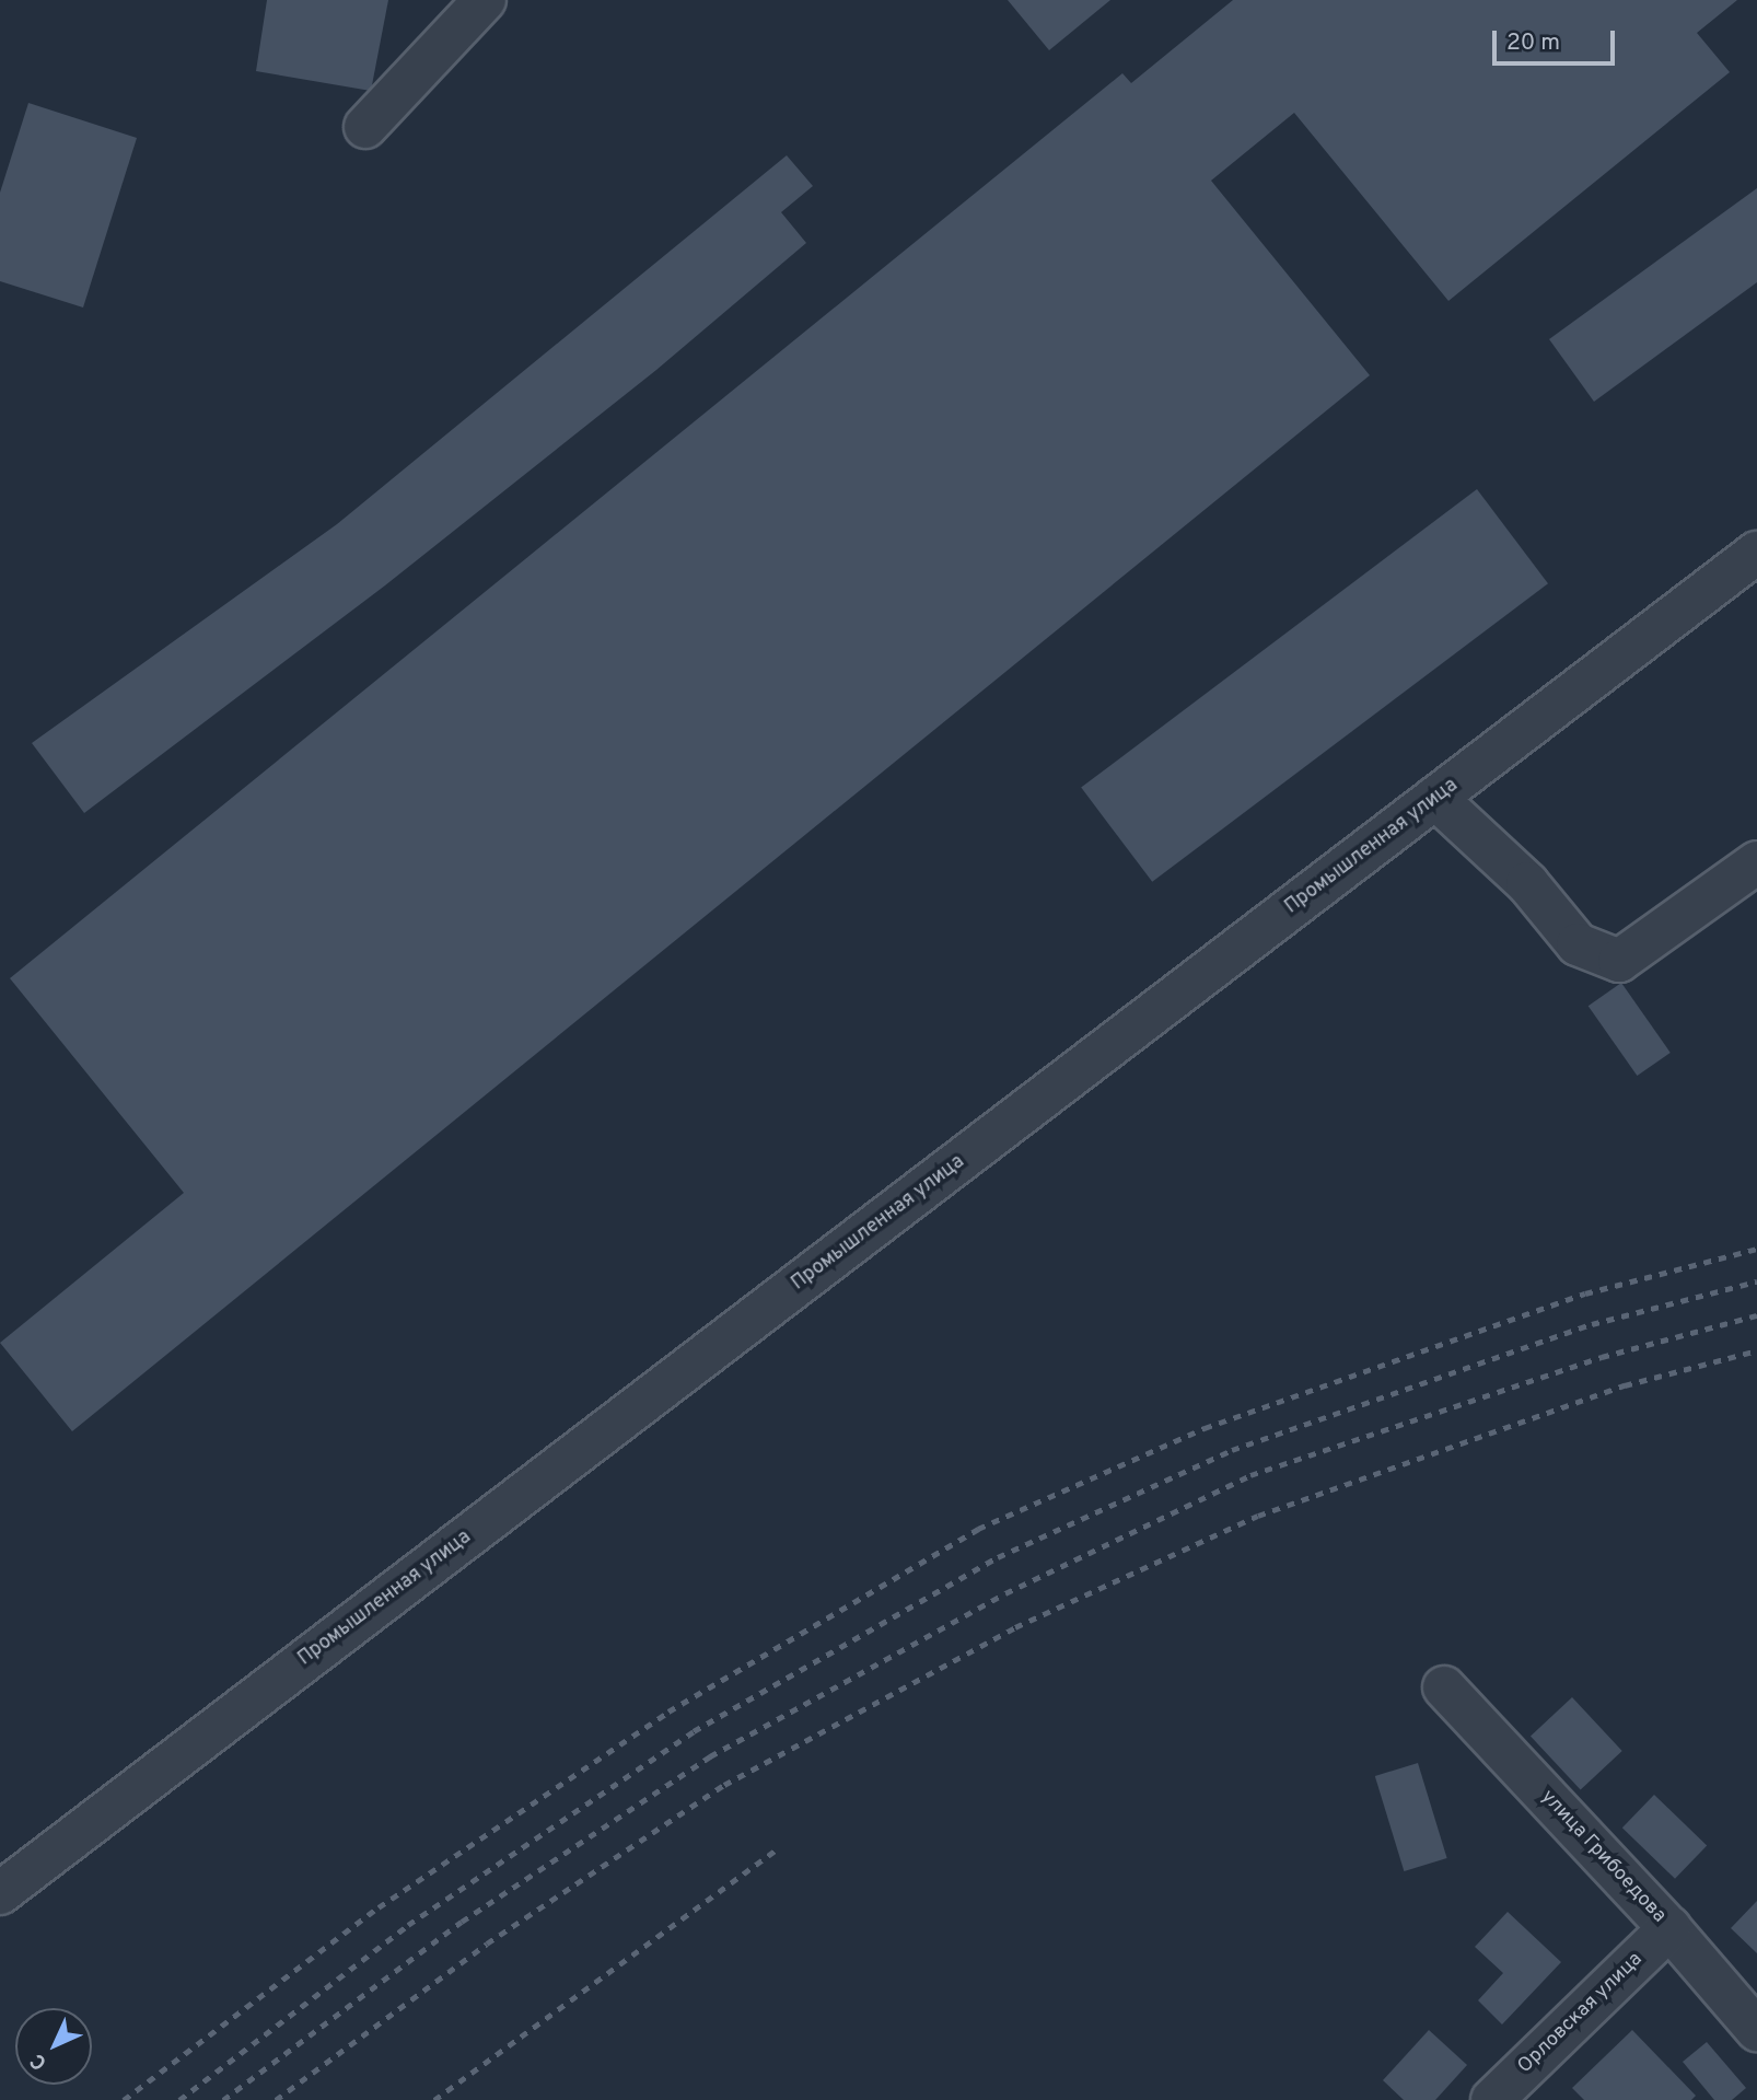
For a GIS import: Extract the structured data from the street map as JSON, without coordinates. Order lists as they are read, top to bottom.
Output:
{
  "streets": {
    "street": ["Промышленная улица", "улица Грибоедова", "Орловская улица"]
  },
  "crossings": [
    ["улица Грибоедова", "Орловская улица"]
  ],
  "scale_bar": "20 m",
  "north": "bottom left"
}
